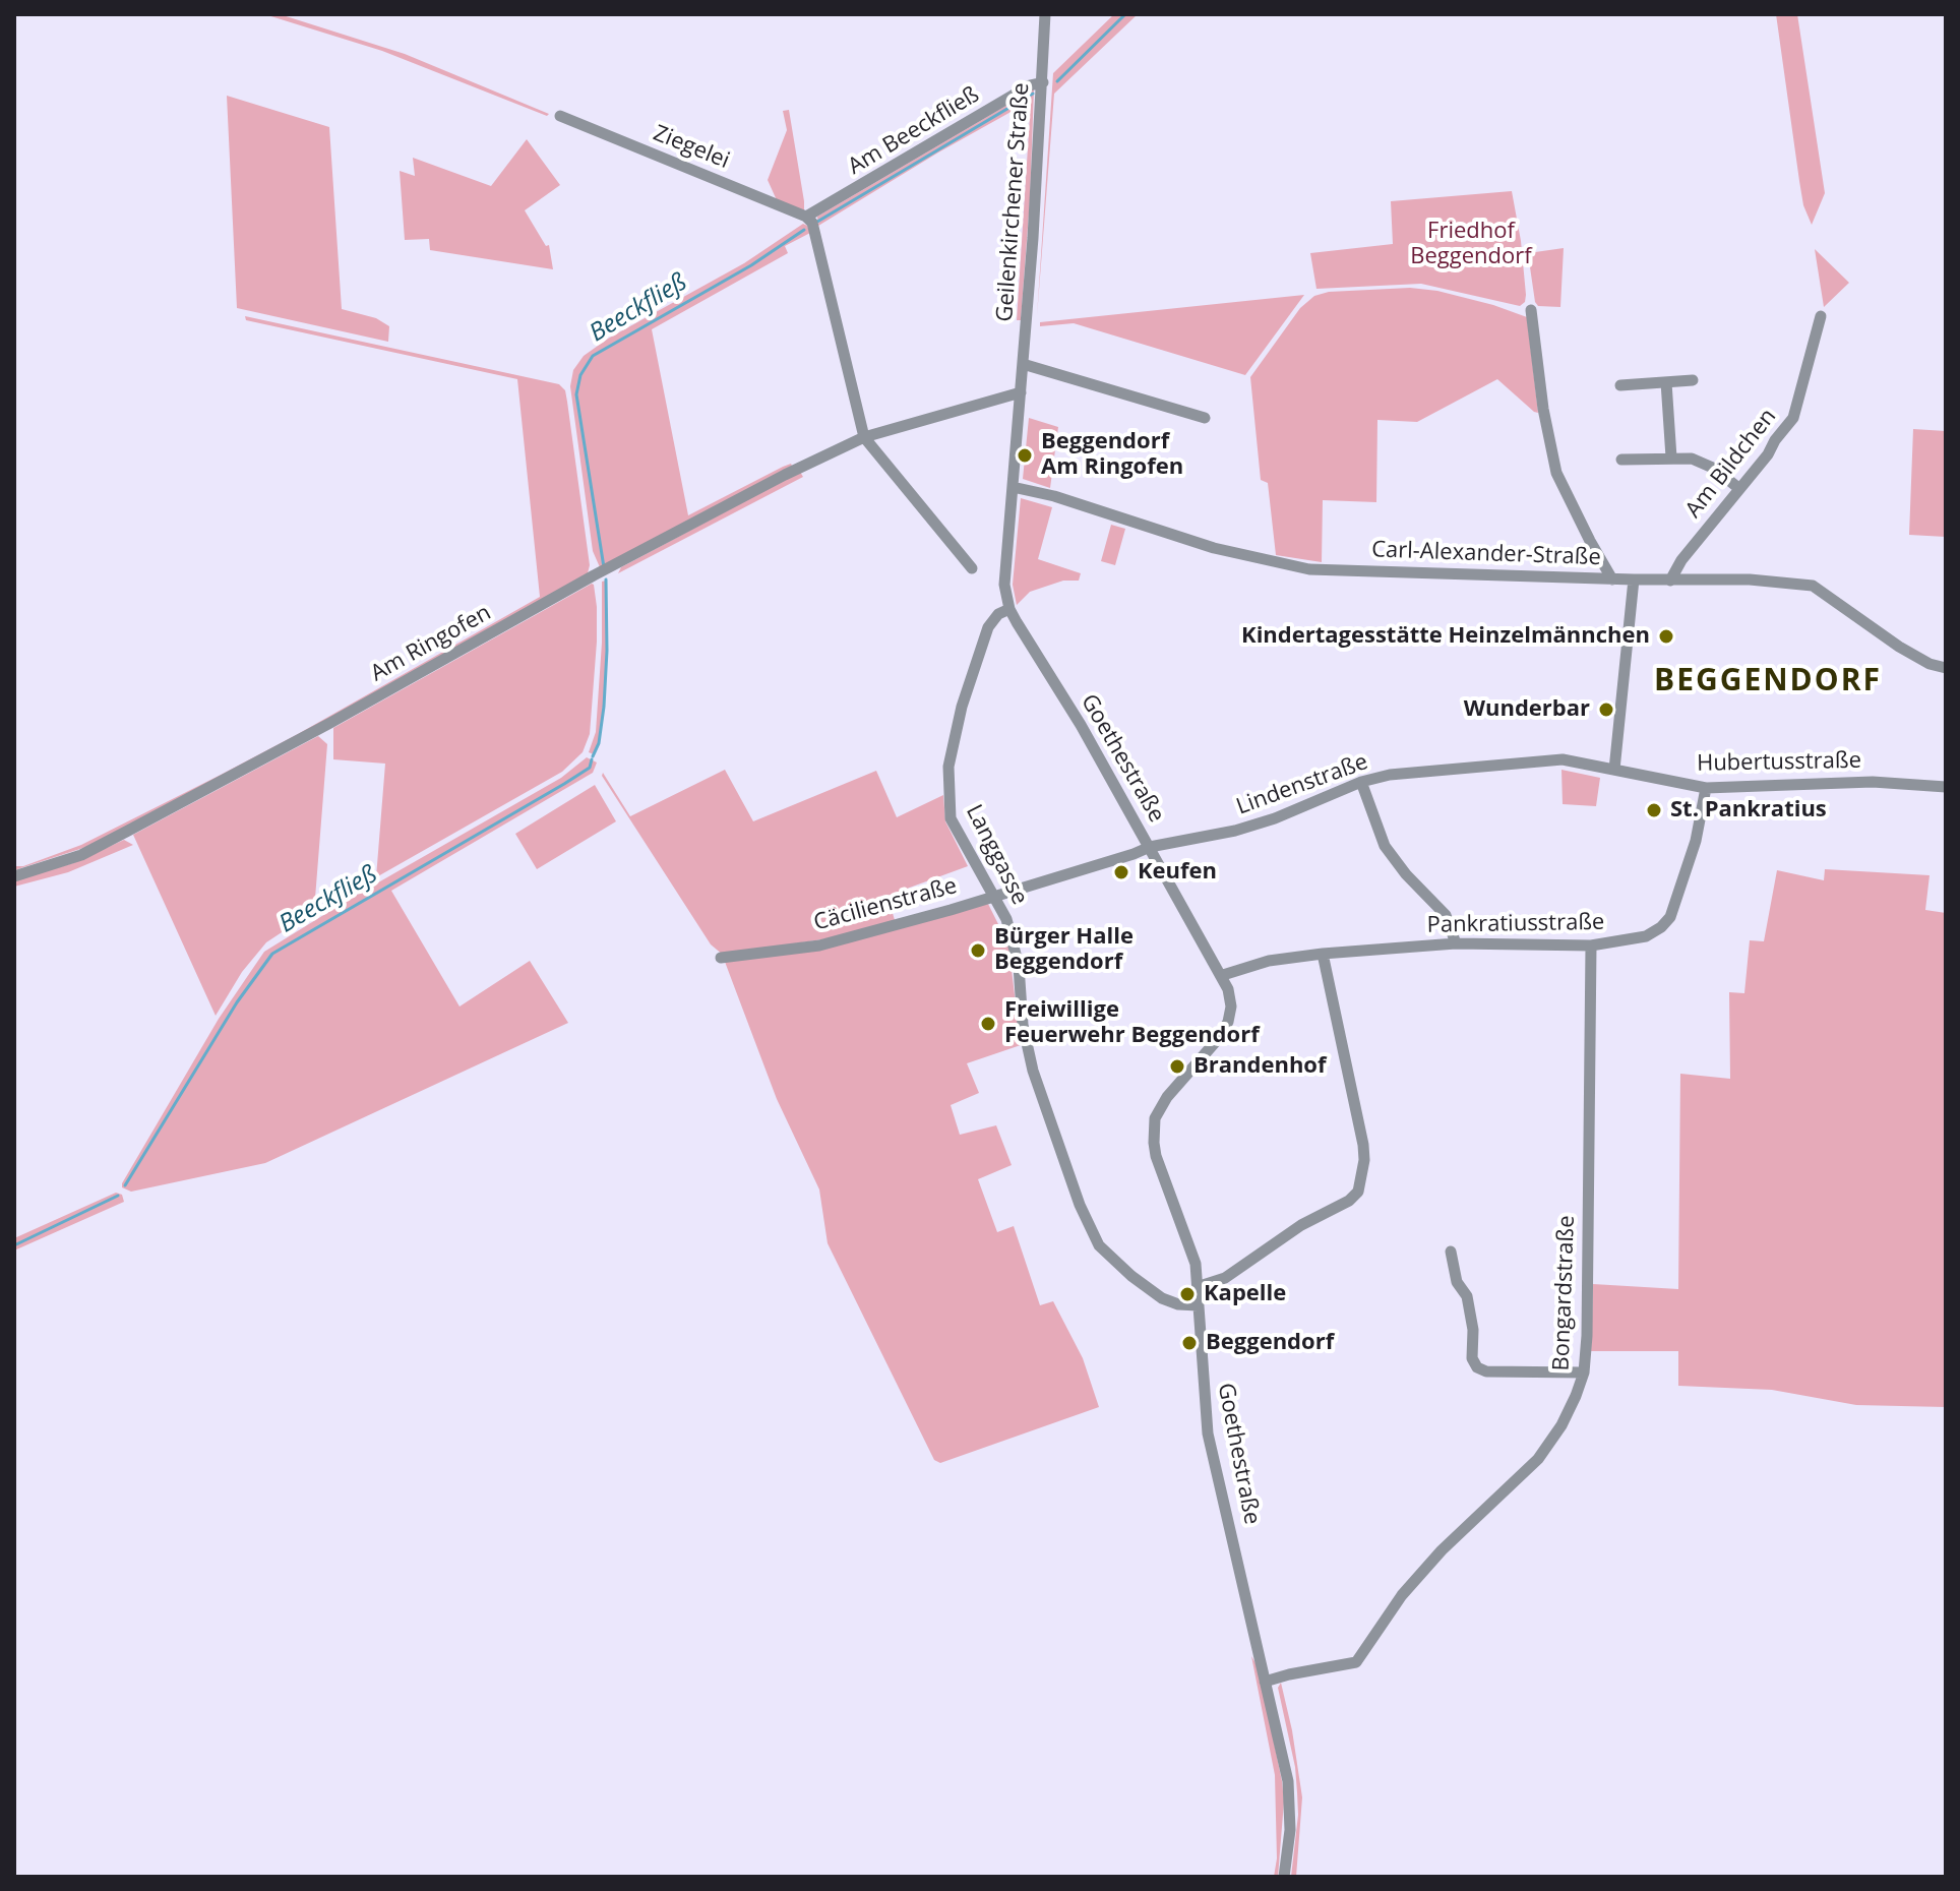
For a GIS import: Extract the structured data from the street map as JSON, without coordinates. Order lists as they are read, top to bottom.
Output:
{
  "streets": {
    "street": [
      "Am Beeckfließ",
      "Ziegelei",
      "Geilenkirchener Straße",
      "Am Bildchen",
      "Carl-Alexander-Straße",
      "Am Ringofen",
      "Goethestraße",
      "Hubertusstraße",
      "Lindenstraße",
      "Langgasse",
      "Cäcilienstraße",
      "Pankratiusstraße",
      "Bongardstraße"
    ]
  },
  "crossings": [
    ["Am Beeckfließ", "Ziegelei"],
    ["Am Beeckfließ", "Geilenkirchener Straße"],
    ["Geilenkirchener Straße", "Am Ringofen"],
    ["Geilenkirchener Straße", "Goethestraße"],
    ["Am Bildchen", "Carl-Alexander-Straße"],
    ["Carl-Alexander-Straße", "Goethestraße"],
    ["Am Ringofen", "Goethestraße"],
    ["Goethestraße", "Lindenstraße"],
    ["Goethestraße", "Langgasse"],
    ["Goethestraße", "Cäcilienstraße"],
    ["Goethestraße", "Pankratiusstraße"],
    ["Goethestraße", "Bongardstraße"],
    ["Hubertusstraße", "Lindenstraße"],
    ["Hubertusstraße", "Pankratiusstraße"],
    ["Lindenstraße", "Cäcilienstraße"],
    ["Langgasse", "Cäcilienstraße"],
    ["Pankratiusstraße", "Bongardstraße"]
  ],
  "districts": ["BEGGENDORF"],
  "water": ["Beeckfließ"],
  "parks": ["Friedhof Beggendorf"],
  "places": [
    "Beggendorf Am Ringofen",
    "Kindertagesstätte Heinzelmännchen",
    "Wunderbar",
    "St. Pankratius",
    "Keufen",
    "Bürger Halle Beggendorf",
    "Freiwillige Feuerwehr Beggendorf",
    "Brandenhof",
    "Kapelle",
    "Beggendorf"
  ]
}
